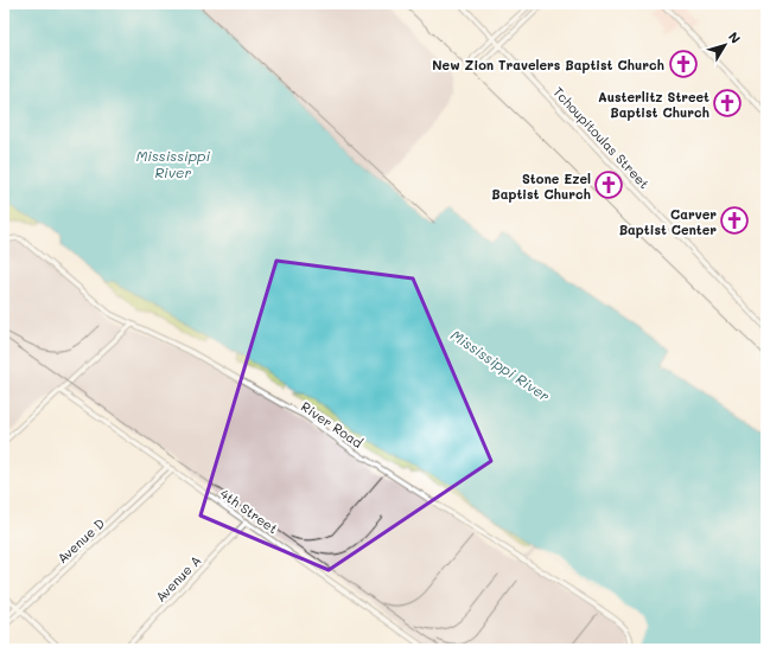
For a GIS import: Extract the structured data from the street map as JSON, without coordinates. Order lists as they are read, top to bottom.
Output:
{
  "streets": {
    "main road": [
      "Tchoupitoulas Street",
      "River Road",
      "4th Street",
      "Avenue D",
      "Avenue A"
    ]
  },
  "crossings": [
    ["4th Street", "Avenue D"],
    ["4th Street", "Avenue A"]
  ],
  "water": ["Mississippi River"],
  "places": {
    "church": [
      "New Zion Travelers Baptist Church",
      "Austerlitz Street Baptist Church",
      "Stone Ezel Baptist Church",
      "Carver Baptist Center"
    ]
  },
  "north": "top right"
}
